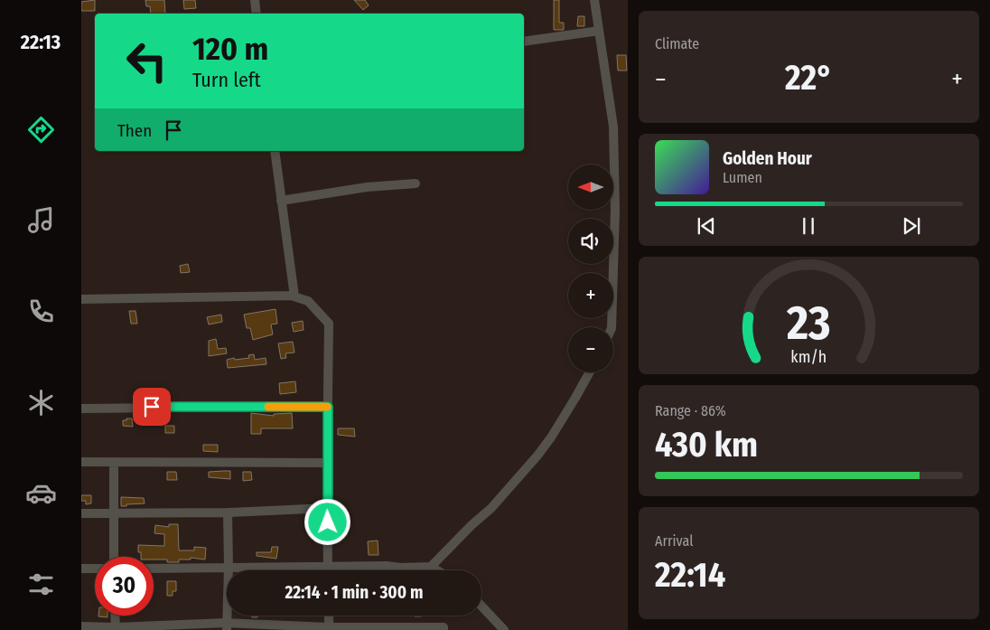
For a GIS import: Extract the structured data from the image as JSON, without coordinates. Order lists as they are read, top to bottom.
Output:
{
  "north": "left",
  "page": {
    "tabs": "22:13",
    "tile": [
      "Climate",
      ["Range · 86%", "430 km"],
      ["Arrival", "22:14"]
    ],
    "turn": ["120 m", "Turn left"],
    "heat": ["−", "22°", "+"],
    "then": "Then",
    "song": ["Golden Hour", "Lumen"],
    "map_buttons": ["+", "−"],
    "limit": "30",
    "trip": "22:14 · 1 min · 300 m",
    "gauge": ["23", "km/h"]
  }
}
